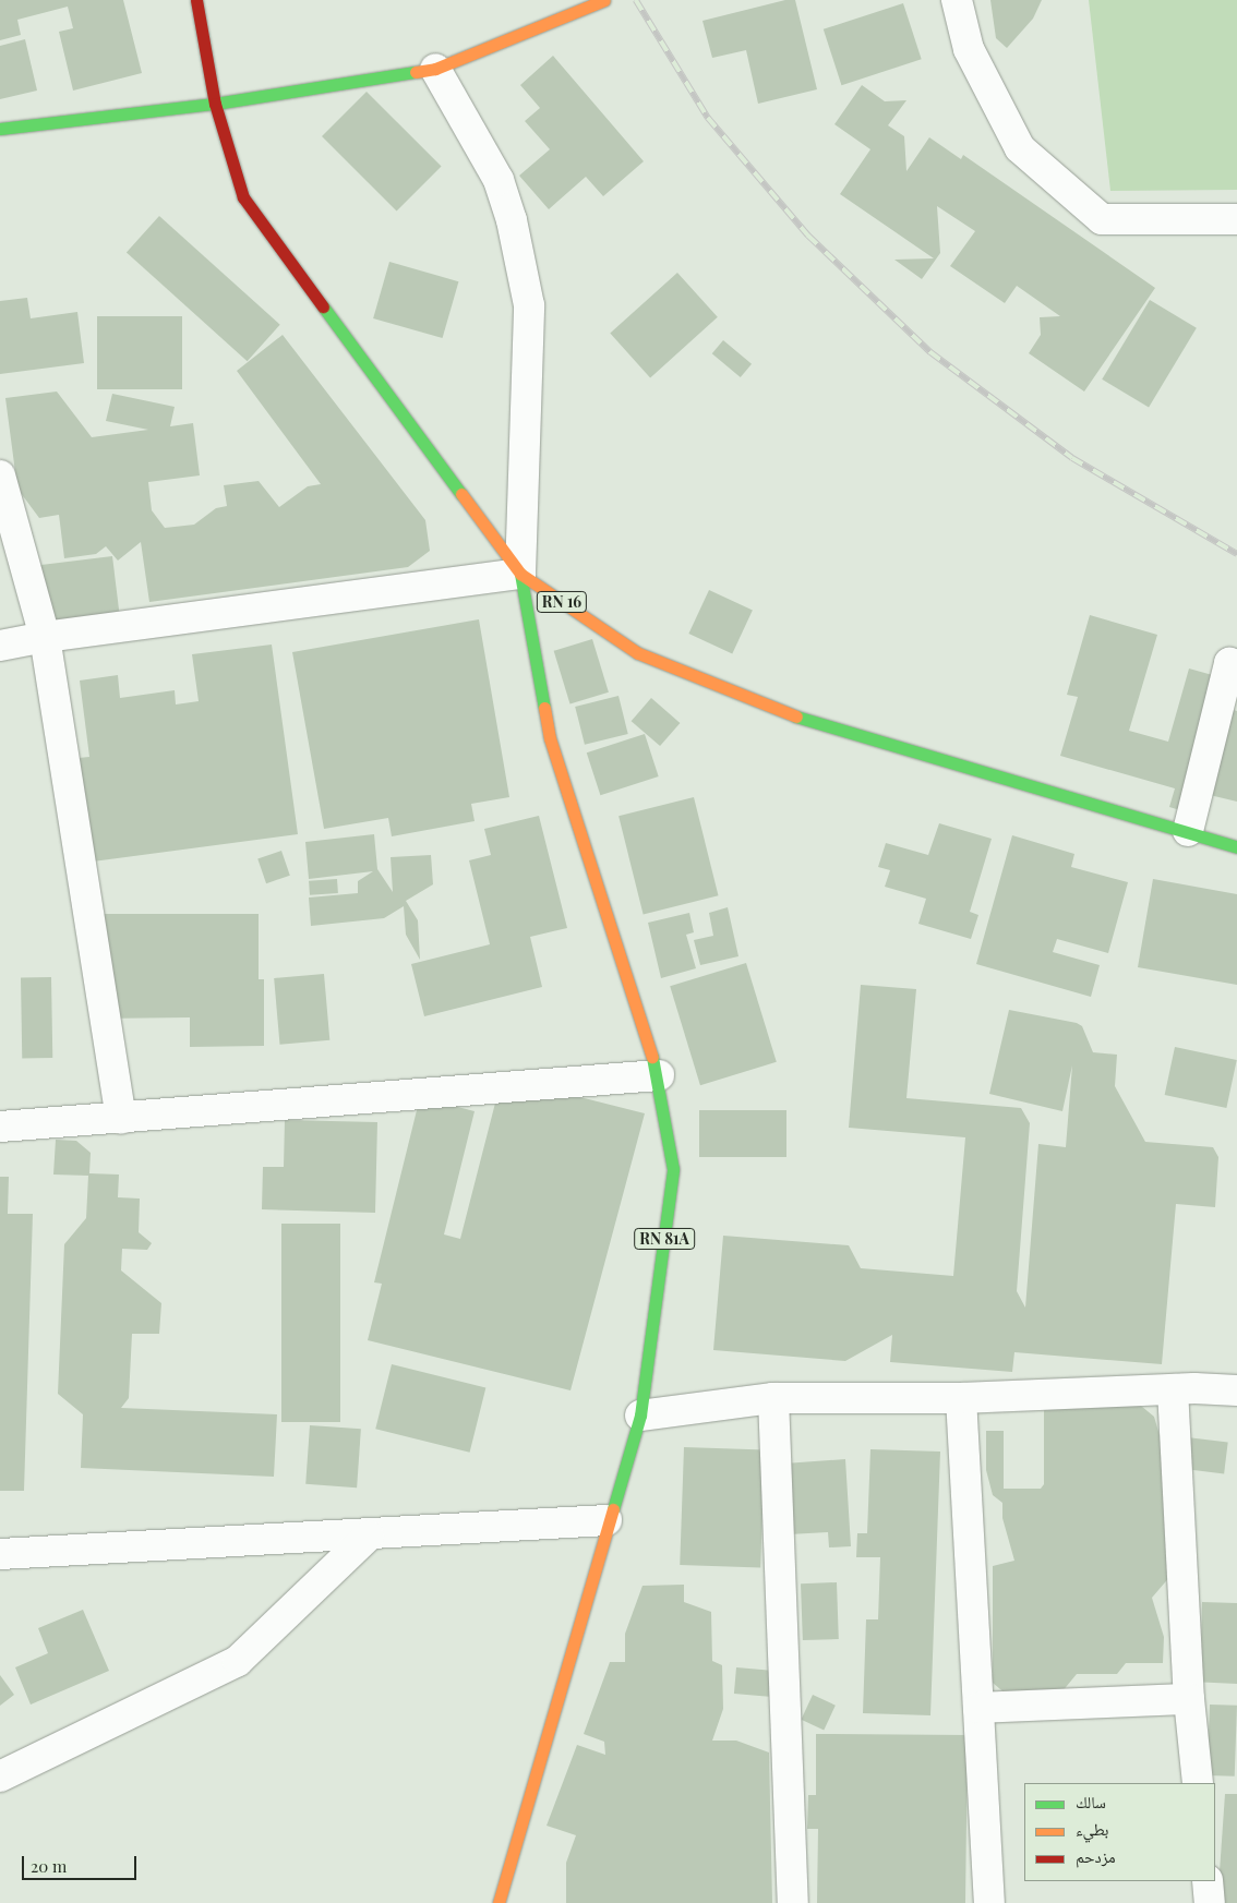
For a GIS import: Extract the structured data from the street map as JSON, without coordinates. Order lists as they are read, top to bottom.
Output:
{
  "streets": {
    "main road": ["RN 16", "RN 81A"]
  },
  "crossings": [
    ["RN 16", "RN 81A"]
  ],
  "legend": ["سالك", "بطيء", "مزدحم"],
  "scale_bar": "20 m"
}
